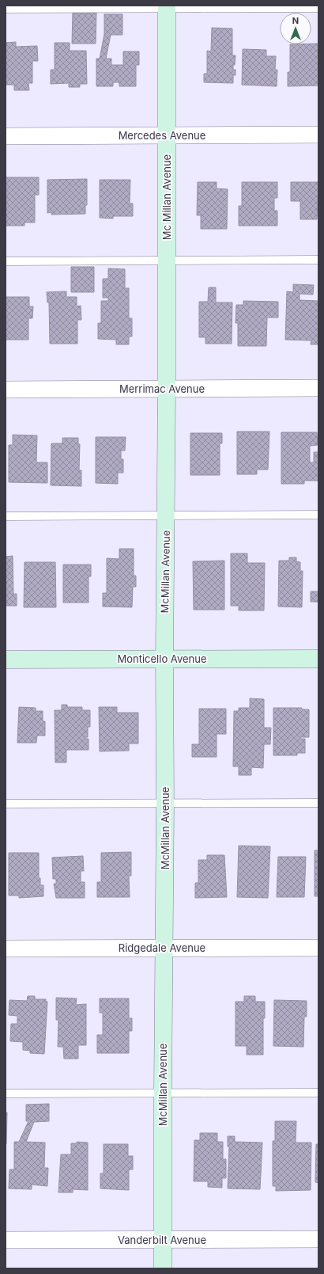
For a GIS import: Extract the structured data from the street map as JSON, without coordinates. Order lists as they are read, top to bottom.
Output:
{
  "streets": {
    "street": [
      "Mercedes Avenue",
      "Mc Millan Avenue",
      "Merrimac Avenue",
      "McMillan Avenue",
      "Monticello Avenue",
      "Ridgedale Avenue",
      "Vanderbilt Avenue"
    ]
  },
  "crossings": [
    ["Mercedes Avenue", "Mc Millan Avenue"],
    ["Mc Millan Avenue", "Merrimac Avenue"],
    ["Mc Millan Avenue", "McMillan Avenue"],
    ["Merrimac Avenue", "McMillan Avenue"],
    ["McMillan Avenue", "Monticello Avenue"],
    ["McMillan Avenue", "Ridgedale Avenue"],
    ["McMillan Avenue", "Vanderbilt Avenue"]
  ],
  "north": "top"
}
